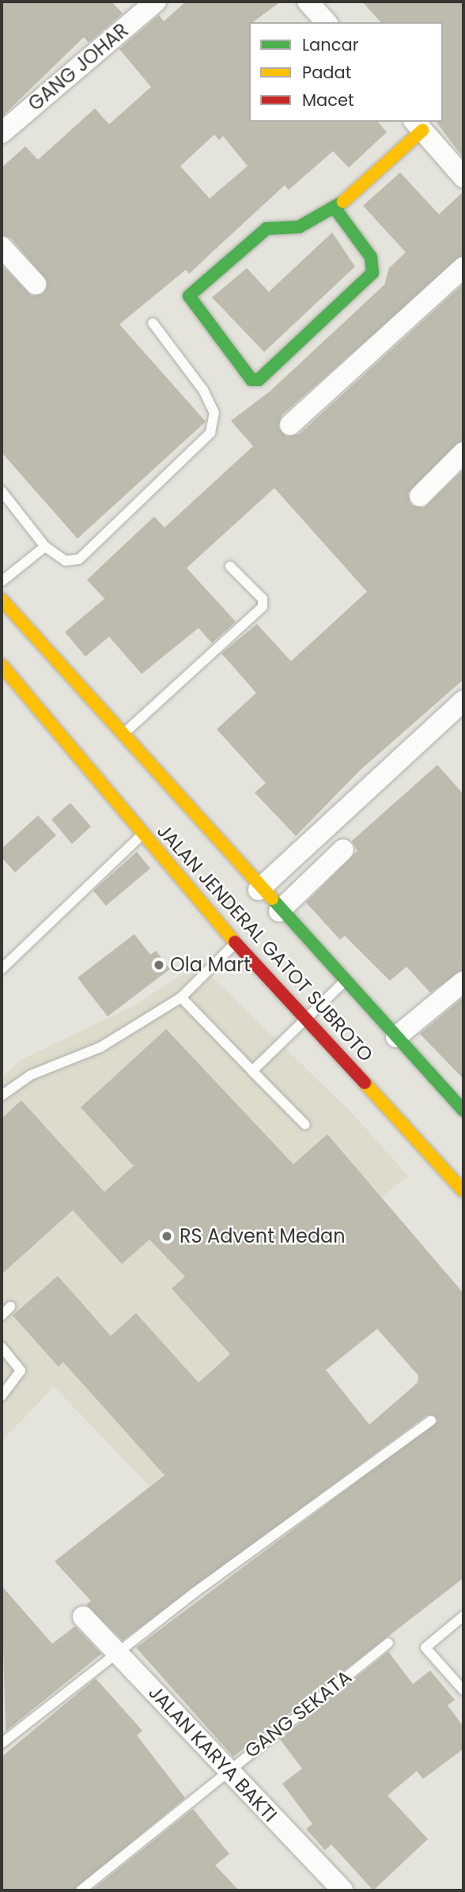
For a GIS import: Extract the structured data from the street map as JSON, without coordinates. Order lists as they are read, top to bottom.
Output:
{
  "streets": {
    "main road": ["JALAN JENDERAL GATOT SUBROTO"],
    "street": ["GANG JOHAR", "JALAN KARYA BAKTI"],
    "lane": ["GANG SEKATA"]
  },
  "crossings": [
    ["GANG SEKATA", "JALAN KARYA BAKTI"]
  ],
  "places": ["Ola Mart", "RS Advent Medan"],
  "legend": ["Lancar", "Padat", "Macet"]
}
